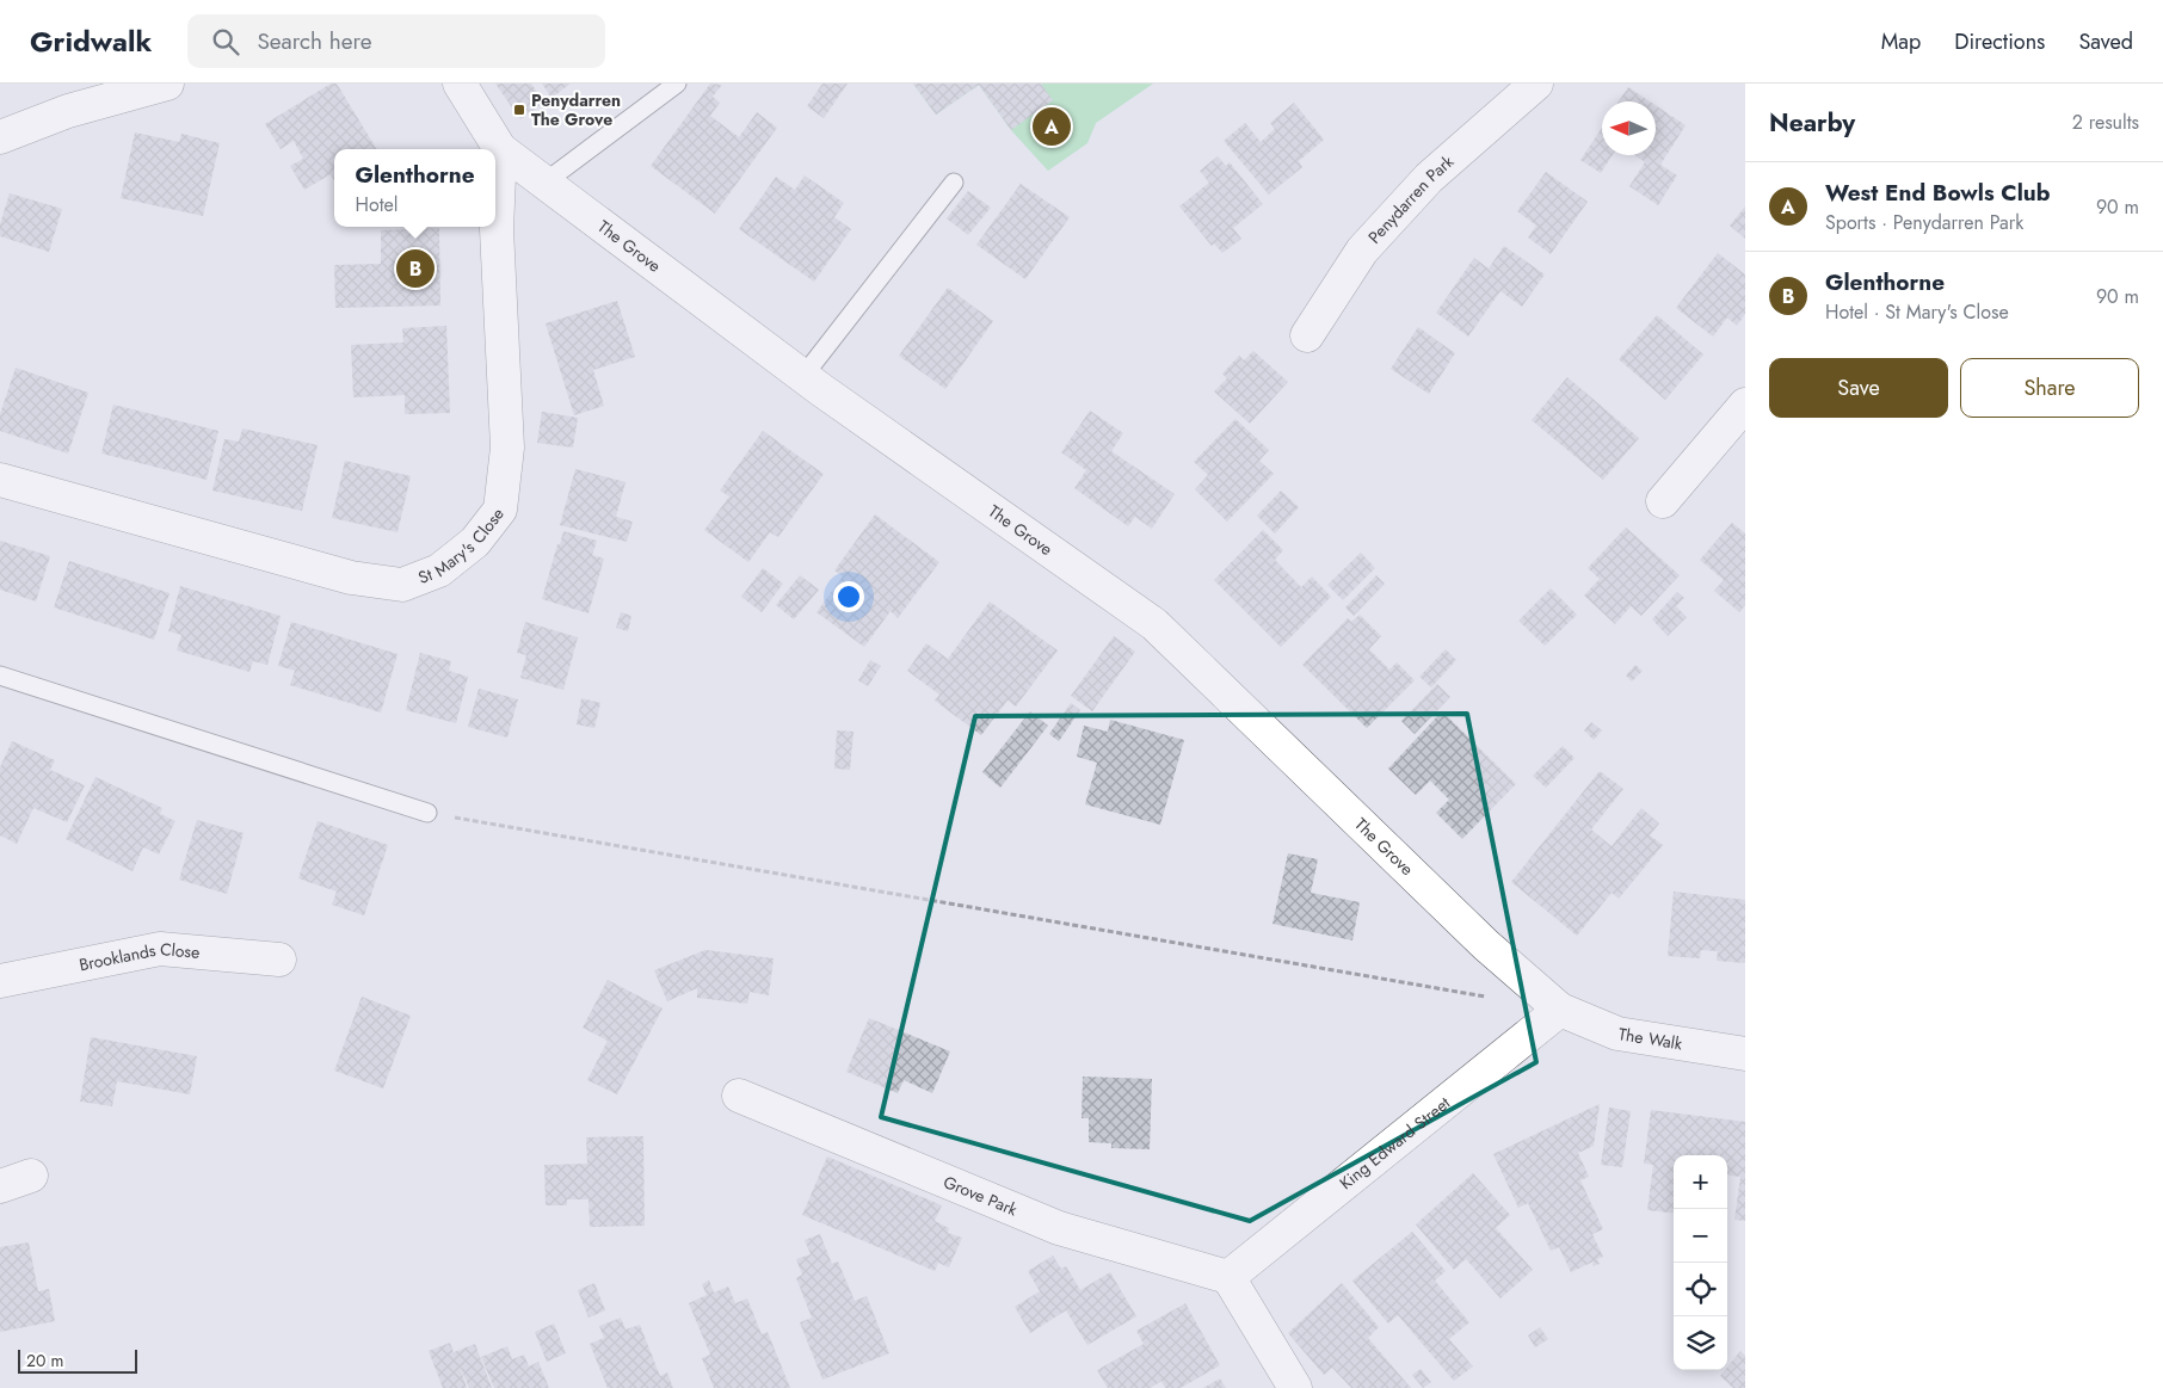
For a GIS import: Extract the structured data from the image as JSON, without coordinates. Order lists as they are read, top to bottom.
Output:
{
  "streets": {
    "street": [
      "Penydarren Park",
      "The Grove",
      "St Mary's Close",
      "Brooklands Close",
      "The Walk",
      "King Edward Street",
      "Grove Park"
    ]
  },
  "crossings": [
    ["The Grove", "St Mary's Close"],
    ["The Grove", "The Walk"],
    ["The Grove", "King Edward Street"],
    ["The Walk", "King Edward Street"],
    ["King Edward Street", "Grove Park"]
  ],
  "places": {
    "transit": ["Penydarren The Grove"]
  },
  "scale_bar": "20 m",
  "north": "left",
  "page": {
    "header": "Gridwalk",
    "search": "Search here",
    "nav": ["Map", "Directions", "Saved"],
    "heading": ["Nearby", "2 results"],
    "pins": ["A", "B"],
    "popup": ["Glenthorne", "Hotel"],
    "list": [
      {
        "mark": "A",
        "name": "West End Bowls Club",
        "note": "Sports · Penydarren Park",
        "value": "90 m"
      },
      {
        "mark": "B",
        "name": "Glenthorne",
        "note": "Hotel · St Mary's Close",
        "value": "90 m"
      }
    ],
    "buttons": ["Save", "Share"],
    "map_buttons": ["+", "−"],
    "scale": "20 m"
  }
}
